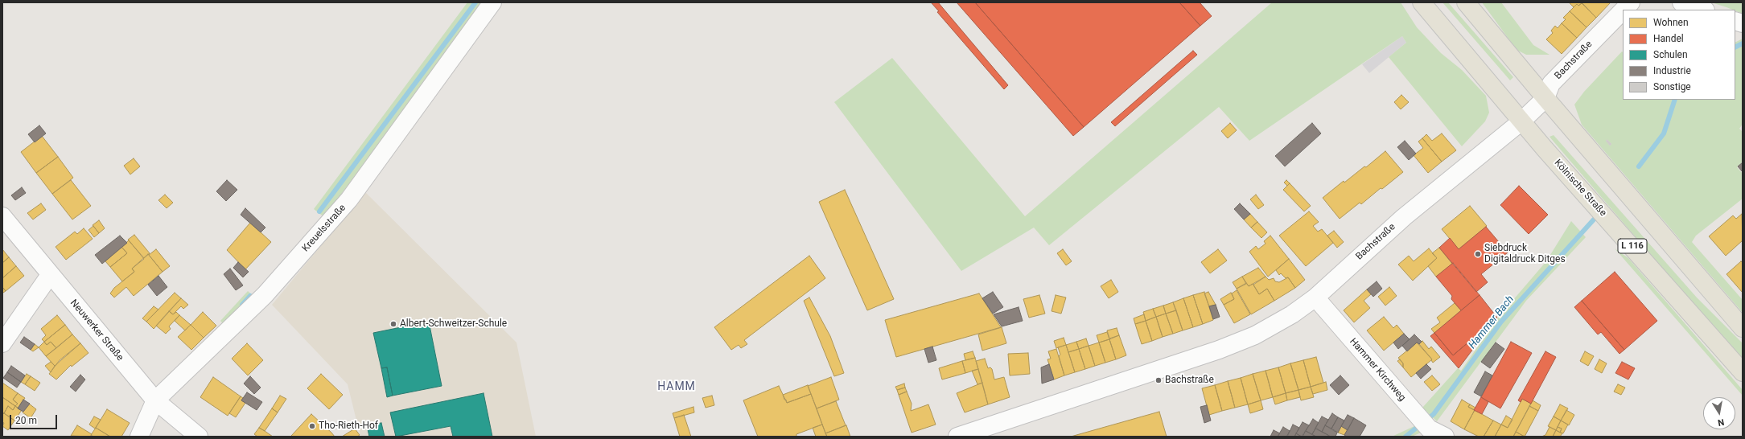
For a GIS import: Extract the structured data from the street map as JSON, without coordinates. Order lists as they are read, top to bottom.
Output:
{
  "streets": {
    "main road": ["Kölnische Straße", "L 116"],
    "street": [
      "Bachstraße",
      "Kreuelsstraße",
      "Neuwerker Straße",
      "Hammer Kirchweg"
    ]
  },
  "crossings": [
    ["Bachstraße", "Kölnische Straße"],
    ["Bachstraße", "Hammer Kirchweg"],
    ["Kreuelsstraße", "Neuwerker Straße"]
  ],
  "districts": ["HAMM"],
  "water": ["Hammer Bach"],
  "places": [
    "Siebdruck Digitaldruck Ditges",
    "Albert-Schweitzer-Schule",
    "Bachstraße",
    "Tho-Rieth-Hof"
  ],
  "legend": [
    "Wohnen",
    "Handel",
    "Schulen",
    "Industrie",
    "Sonstige"
  ],
  "scale_bar": "20 m",
  "north": "bottom"
}
